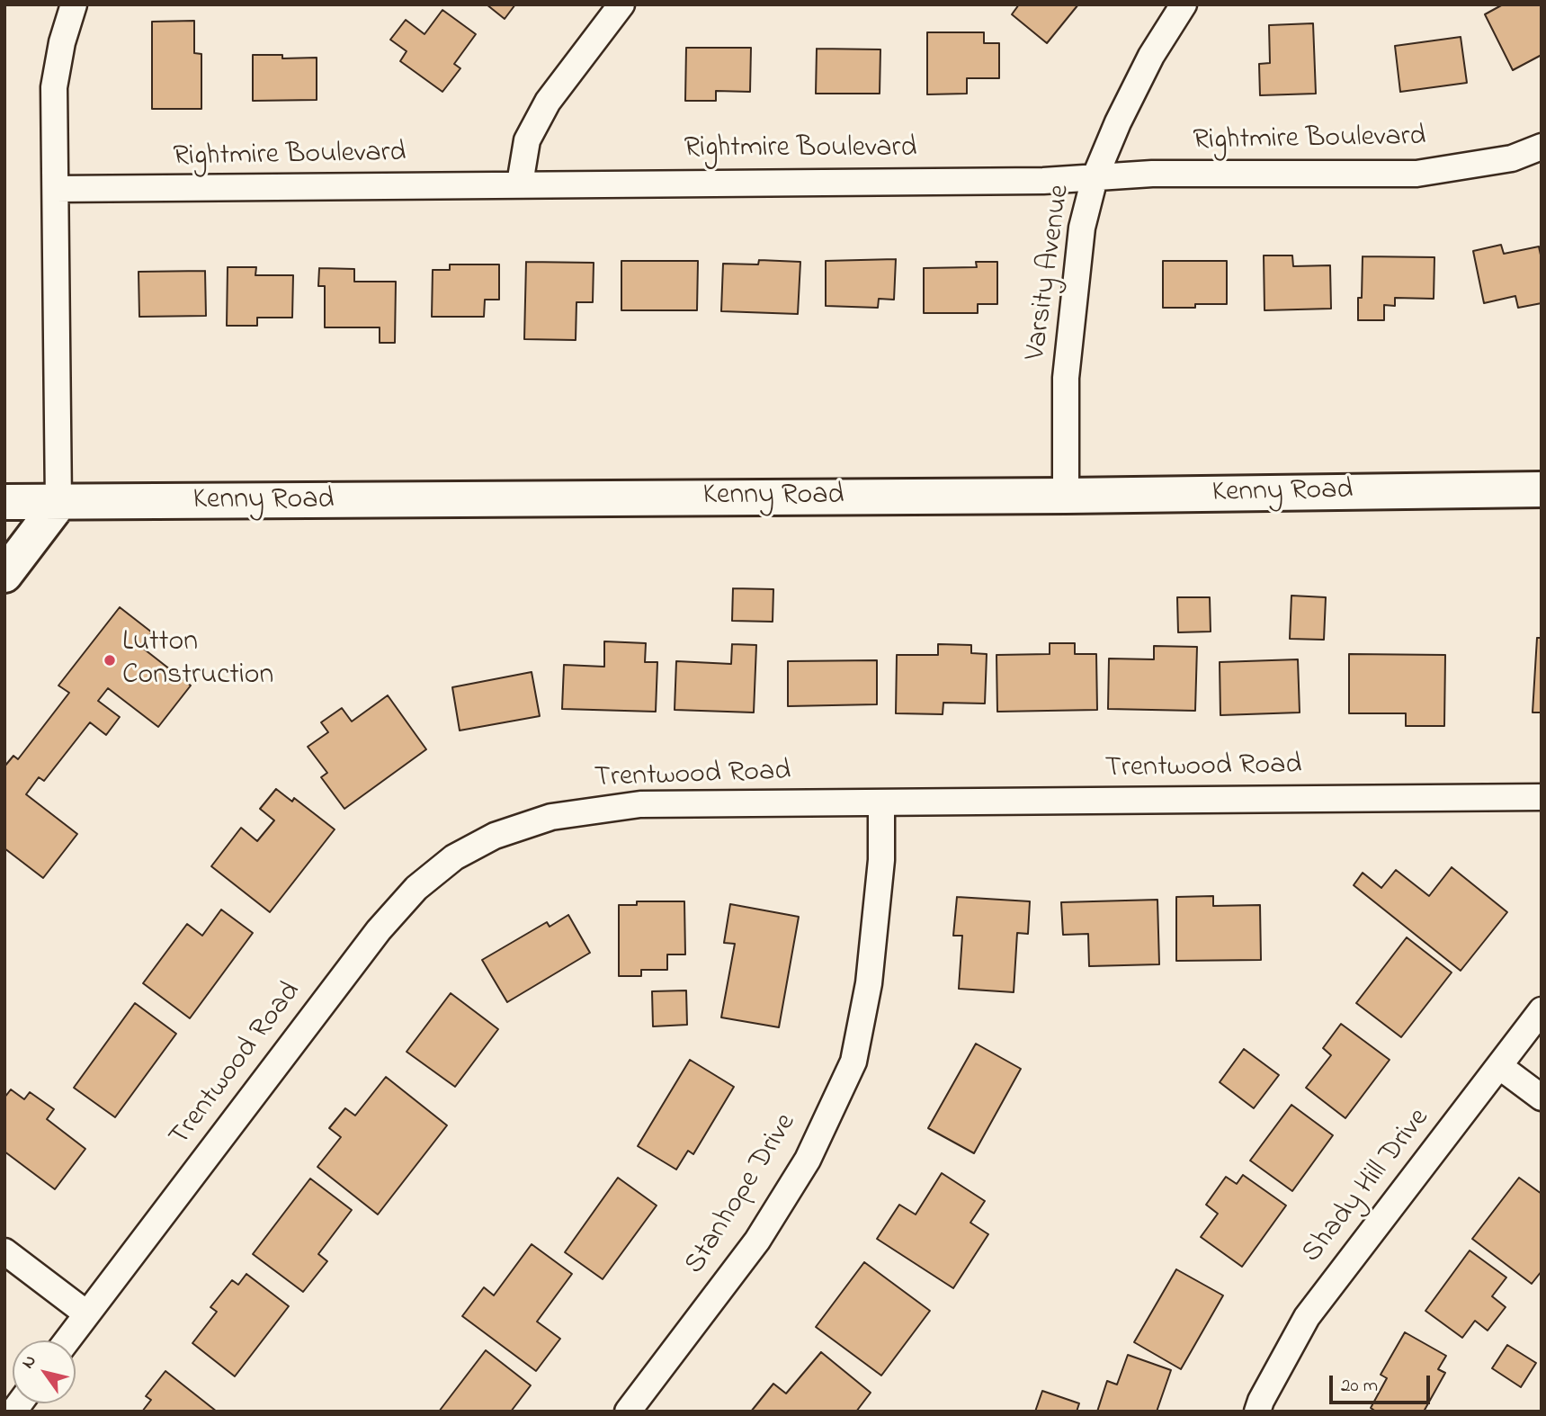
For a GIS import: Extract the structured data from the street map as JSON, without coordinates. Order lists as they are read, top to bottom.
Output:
{
  "streets": {
    "main road": ["Kenny Road"],
    "street": [
      "Rightmire Boulevard",
      "Varsity Avenue",
      "Trentwood Road",
      "Shady Hill Drive",
      "Stanhope Drive"
    ]
  },
  "crossings": [
    ["Rightmire Boulevard", "Varsity Avenue"],
    ["Varsity Avenue", "Kenny Road"],
    ["Trentwood Road", "Stanhope Drive"]
  ],
  "places": ["Lutton Construction"],
  "scale_bar": "20 m",
  "north": "top left"
}
